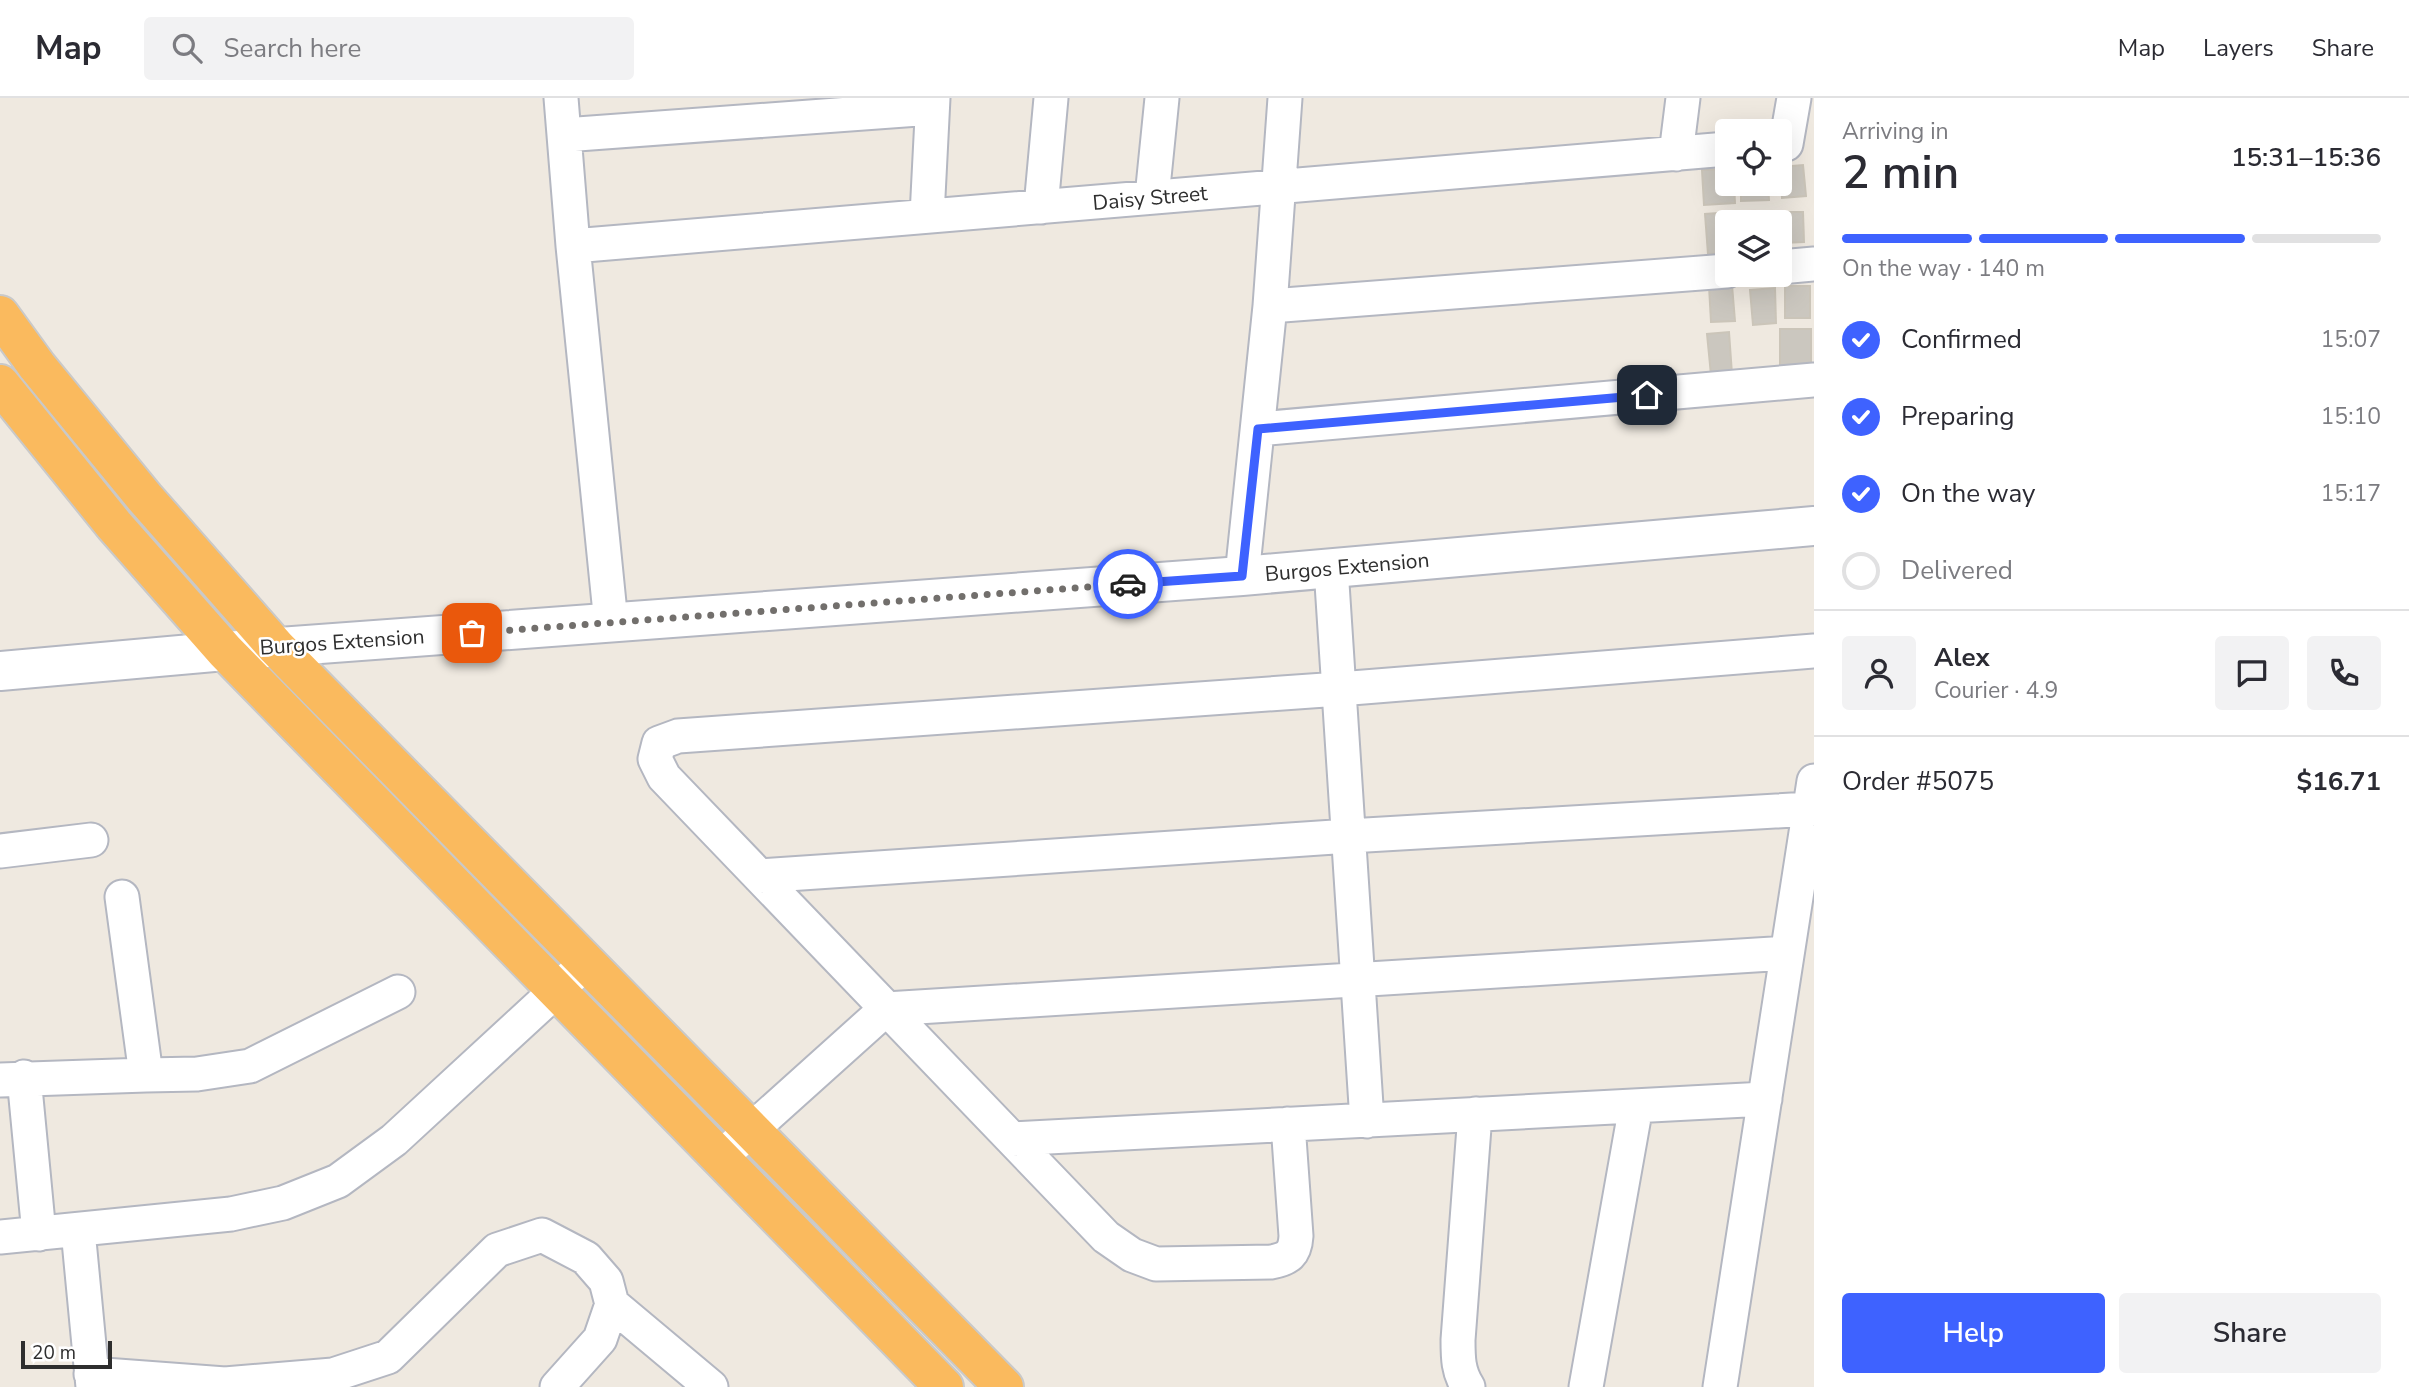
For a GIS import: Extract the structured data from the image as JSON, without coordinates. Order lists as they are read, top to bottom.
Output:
{
  "streets": {
    "main road": ["Burgos Extension"],
    "street": ["Daisy Street"]
  },
  "scale_bar": "20 m",
  "page": {
    "header": "Map",
    "search": "Search here",
    "nav": ["Map", "Layers", "Share"],
    "heading": ["2 min", "Arriving in", "15:31–15:36"],
    "panel": [
      "Alex",
      "Courier · 4.9",
      "Order #5075",
      "$16.71"
    ],
    "bar": "On the way · 140 m",
    "list": [
      ["Confirmed", "15:07"],
      ["Preparing", "15:10"],
      ["On the way", "15:17"],
      "Delivered"
    ],
    "buttons": ["Help", "Share"],
    "scale": "20 m"
  }
}
